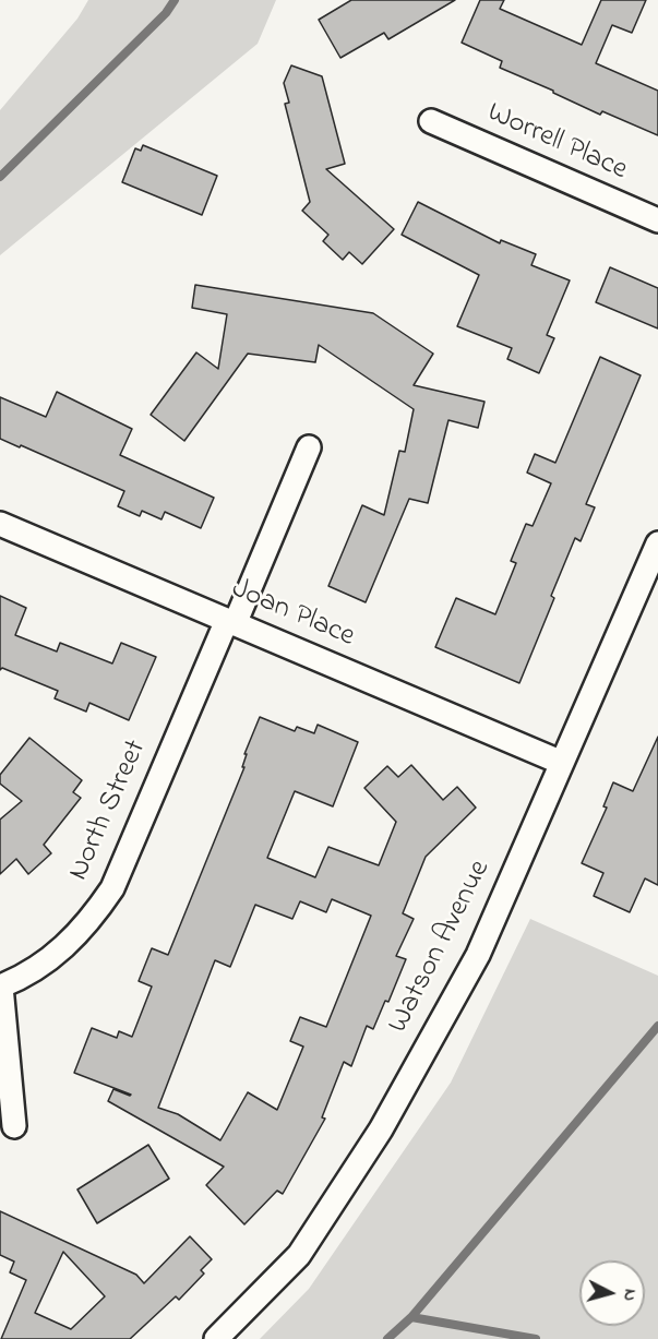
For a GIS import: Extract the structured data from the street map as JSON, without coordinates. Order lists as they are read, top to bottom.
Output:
{
  "streets": {
    "street": [
      "Worrell Place",
      "Joan Place",
      "North Street",
      "Watson Avenue"
    ]
  },
  "crossings": [
    ["Joan Place", "North Street"],
    ["Joan Place", "Watson Avenue"]
  ],
  "north": "right"
}
